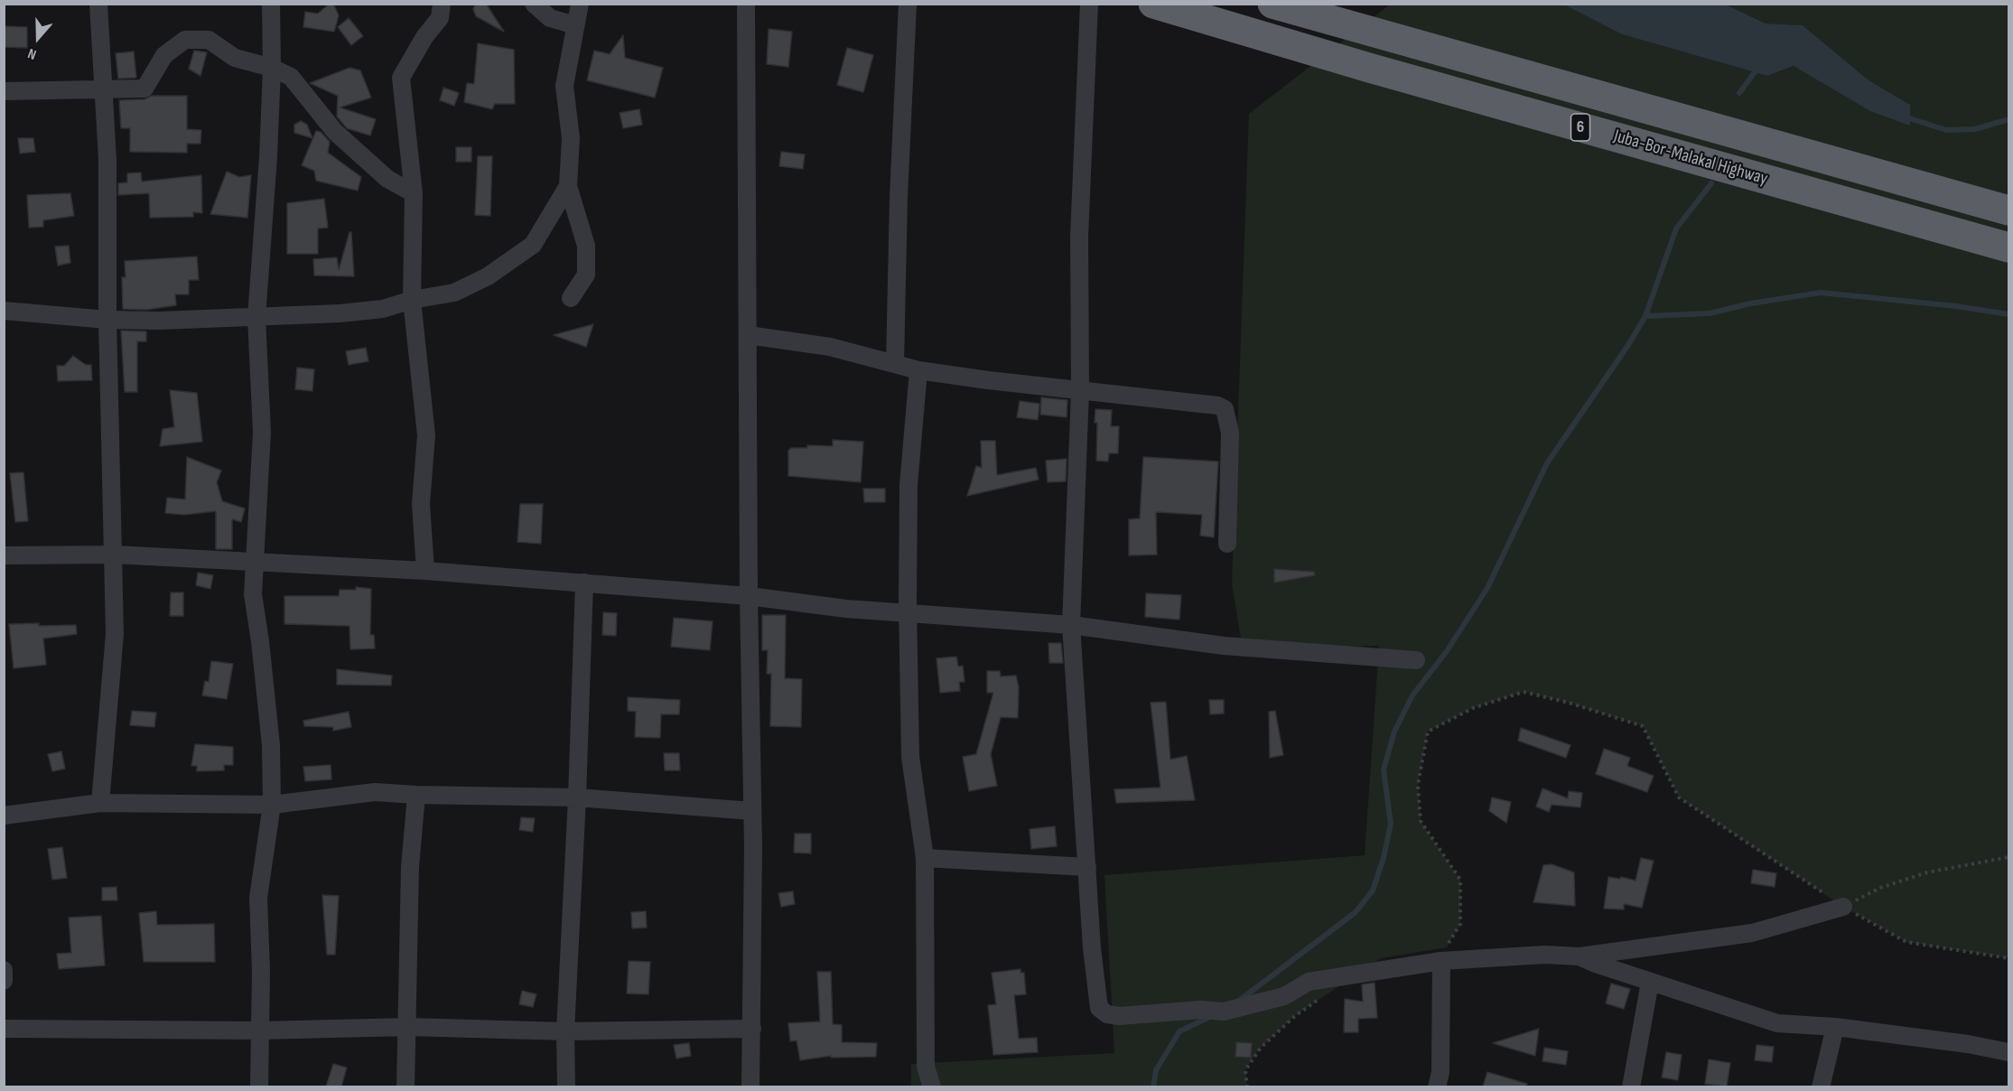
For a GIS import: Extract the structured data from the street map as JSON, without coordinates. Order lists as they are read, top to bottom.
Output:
{
  "streets": {
    "highway": ["6", "Juba-Bor-Malakal Highway"]
  },
  "north": "bottom"
}
